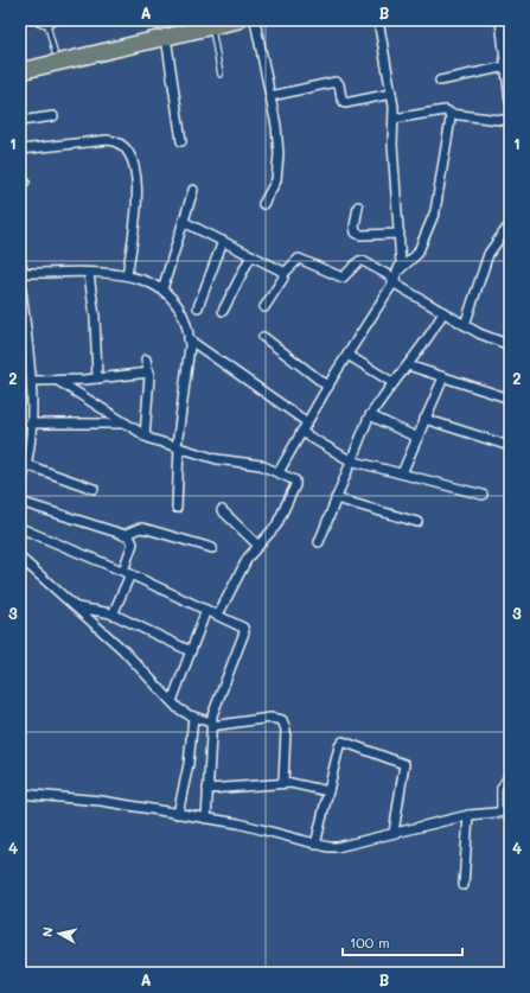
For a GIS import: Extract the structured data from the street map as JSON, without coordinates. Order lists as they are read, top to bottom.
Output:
{
  "scale_bar": "100 m",
  "north": "left",
  "grid": {
    "columns": ["A", "B"],
    "rows": [
      "1",
      "2",
      "3",
      "4"
    ]
  }
}
